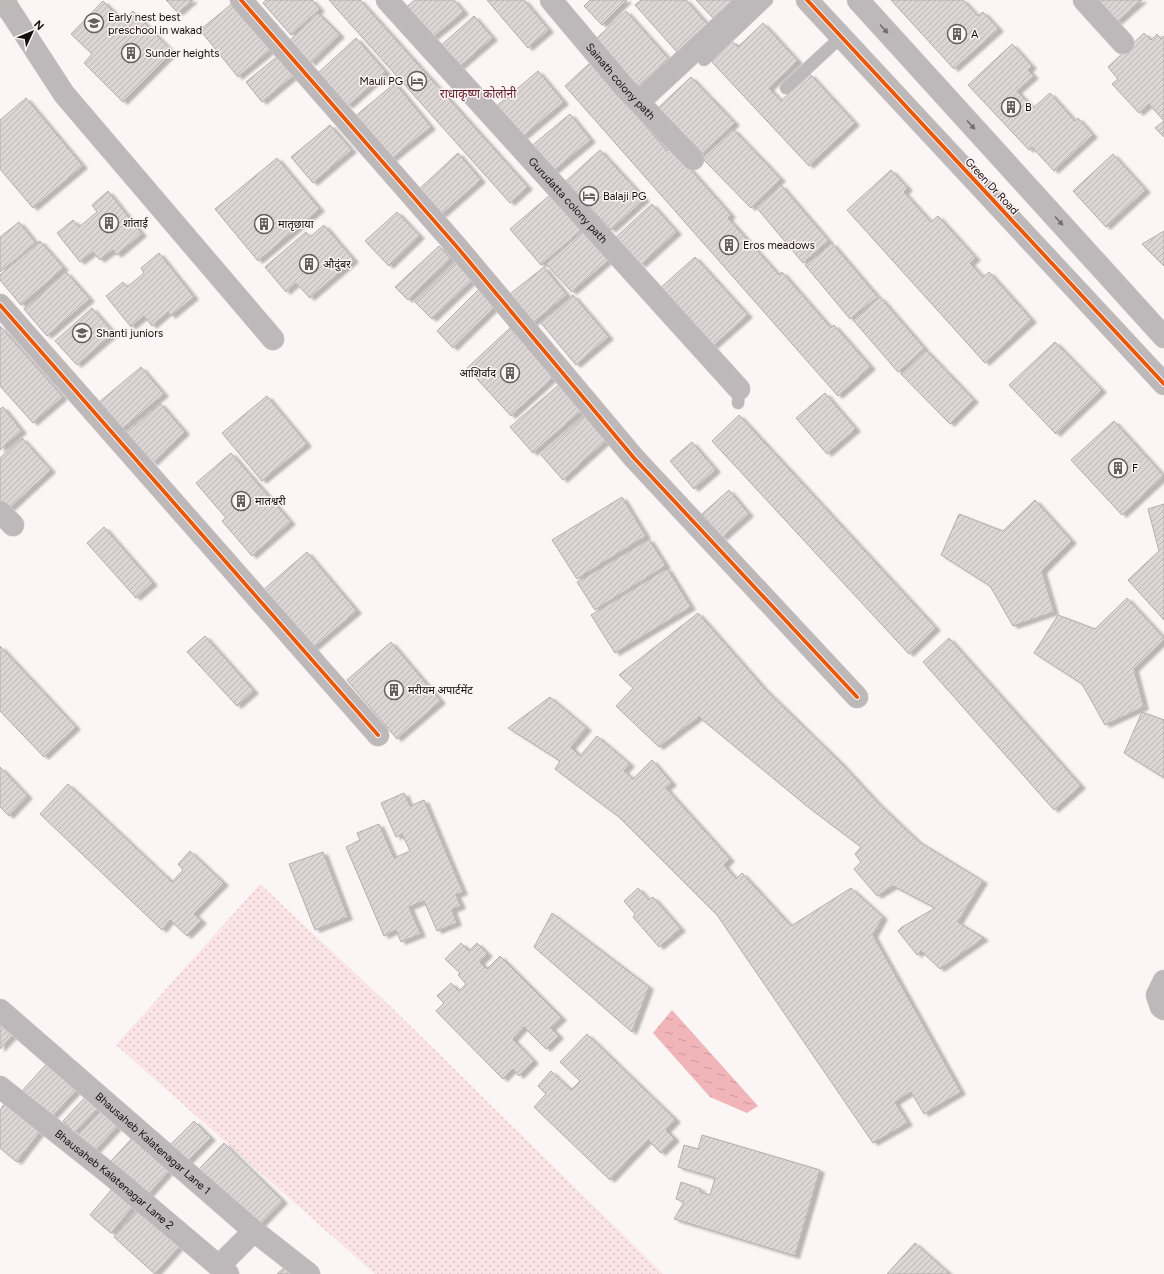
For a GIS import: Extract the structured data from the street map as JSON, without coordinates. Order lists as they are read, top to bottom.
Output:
{
  "streets": {
    "street": [
      "Sainath colony path",
      "Green Dr Road",
      "Gurudatta colony path",
      "Bhausaheb Kalatenagar Lane 1",
      "Bhausaheb Kalatenagar Lane 2"
    ]
  },
  "districts": ["राधाकृष्ण कोलोनी"],
  "places": {
    "school or university": ["Early nest best preschool in wakad", "Shanti juniors"],
    "building": [
      "A",
      "Sunder heights",
      "B",
      "शांताई",
      "मातृछाया",
      "Eros meadows",
      "औदुंबर",
      "आशिर्वाद",
      "F",
      "मातश्वरी",
      "मरीयम अपार्टमेंट"
    ],
    "hotel": ["Mauli PG", "Balaji PG"]
  },
  "north": "top right"
}
